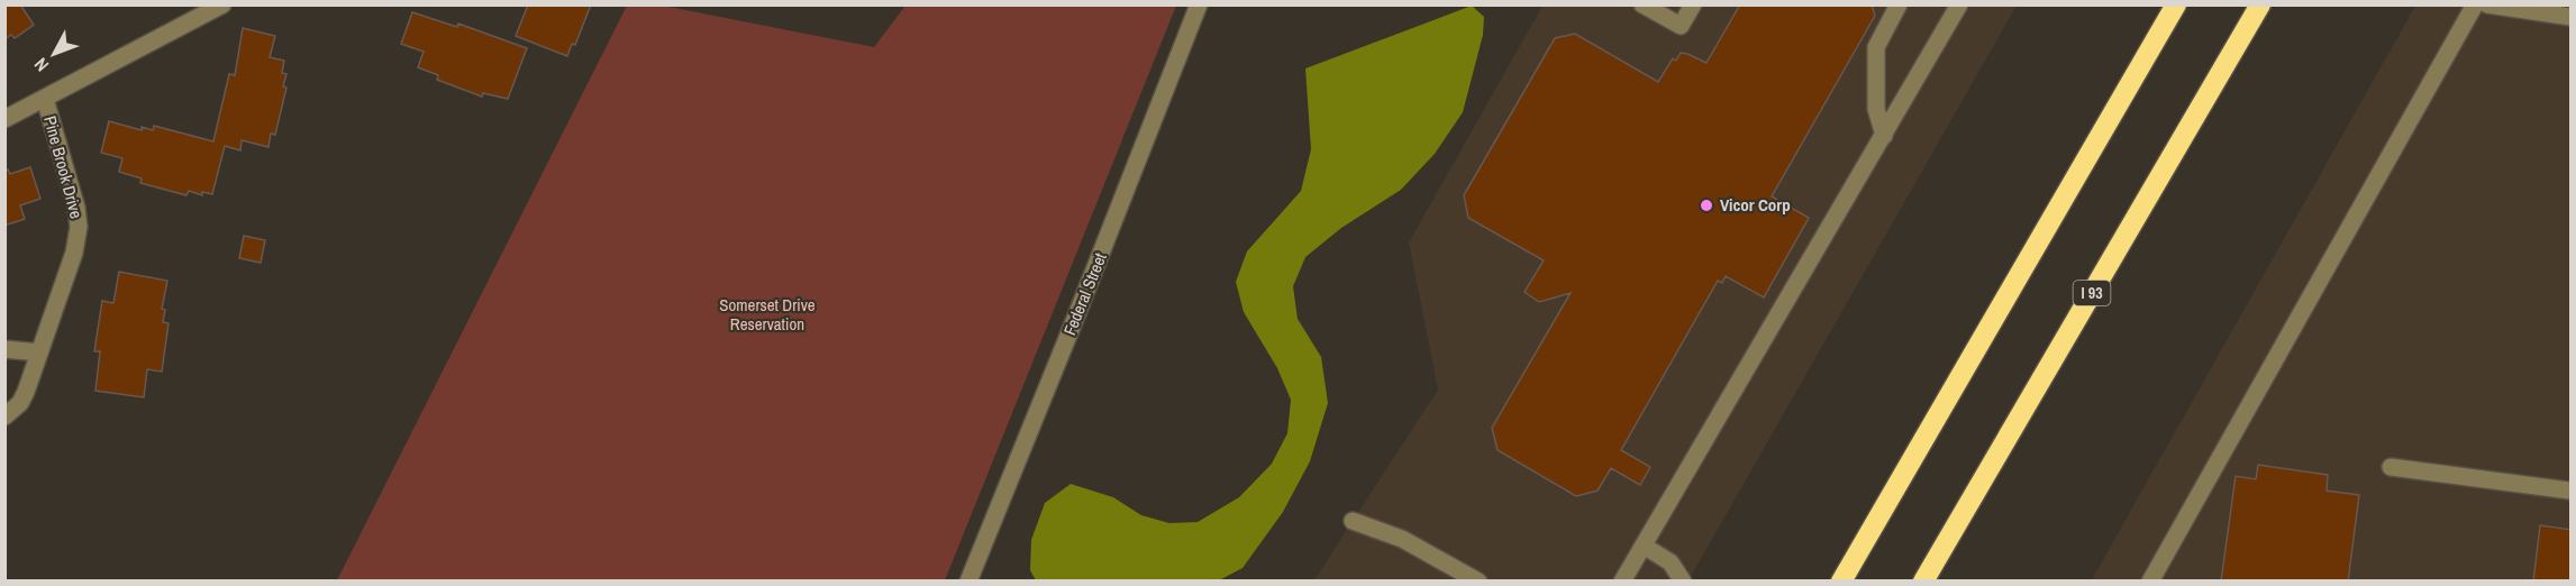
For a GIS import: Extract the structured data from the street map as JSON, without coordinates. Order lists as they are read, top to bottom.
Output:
{
  "streets": {
    "highway": ["I 93"],
    "street": ["Pine Brook Drive", "Federal Street"]
  },
  "parks": ["Somerset Drive Reservation"],
  "places": ["Vicor Corp"],
  "north": "bottom left"
}
